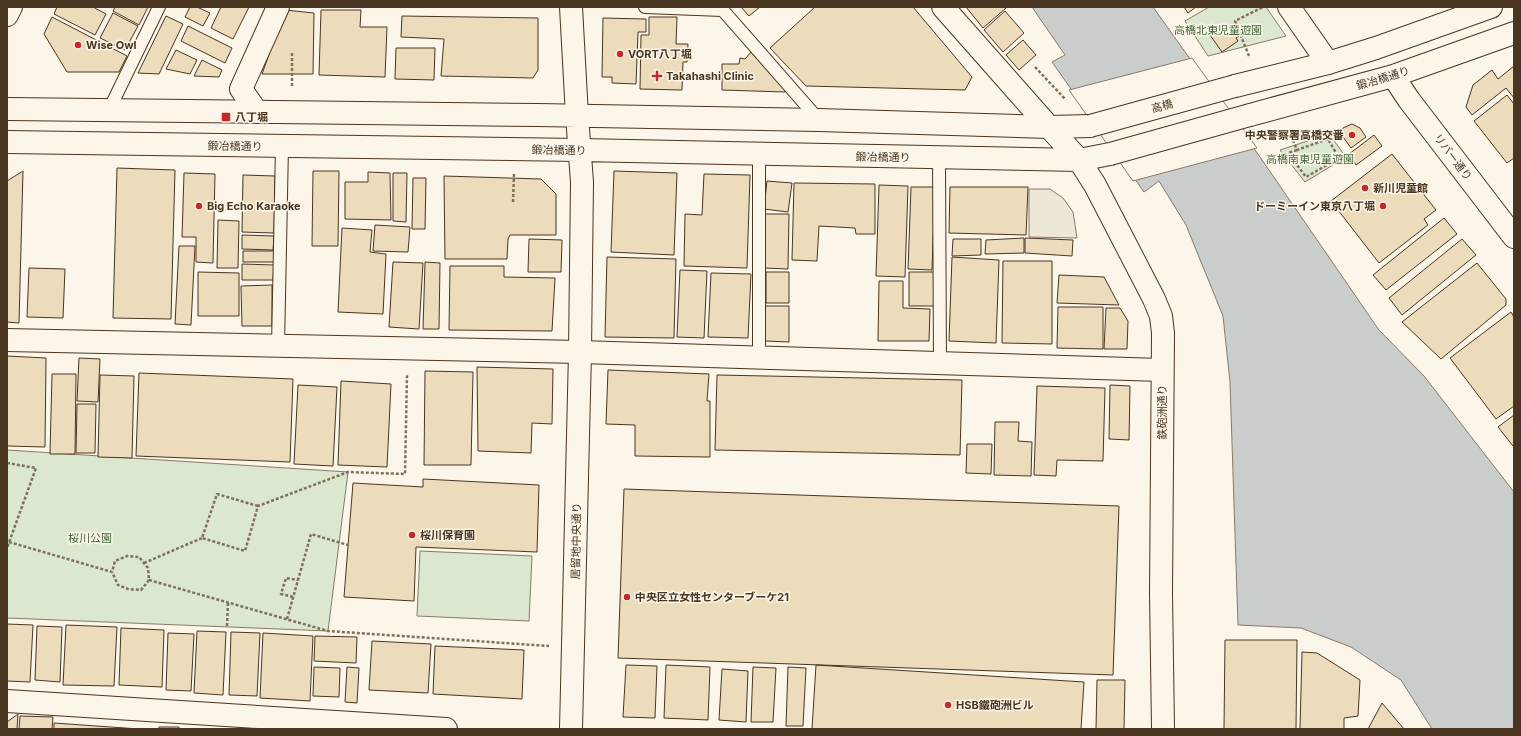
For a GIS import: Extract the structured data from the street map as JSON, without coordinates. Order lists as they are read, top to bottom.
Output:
{
  "streets": {
    "street": [
      "鍛冶橋通り",
      "高橋",
      "リバー通り",
      "鉄砲洲通り",
      "居留地中央通り"
    ]
  },
  "crossings": [
    ["鍛冶橋通り", "リバー通り"],
    ["鍛冶橋通り", "鉄砲洲通り"],
    ["鍛冶橋通り", "居留地中央通り"],
    ["高橋", "鉄砲洲通り"]
  ],
  "parks": ["高橋北東児童遊園", "高橋南東児童遊園", "桜川公園"],
  "places": {
    "other": [
      "Wise Owl",
      "VORT八丁堀",
      "中央警察署高橋交番",
      "新川児童館",
      "Big Echo Karaoke",
      "ドーミーイン東京八丁堀",
      "桜川保育園",
      "中央区立女性センターブーケ21",
      "HSB鐵砲洲ビル"
    ],
    "health": ["Takahashi Clinic"],
    "transit": ["八丁堀"]
  }
}
